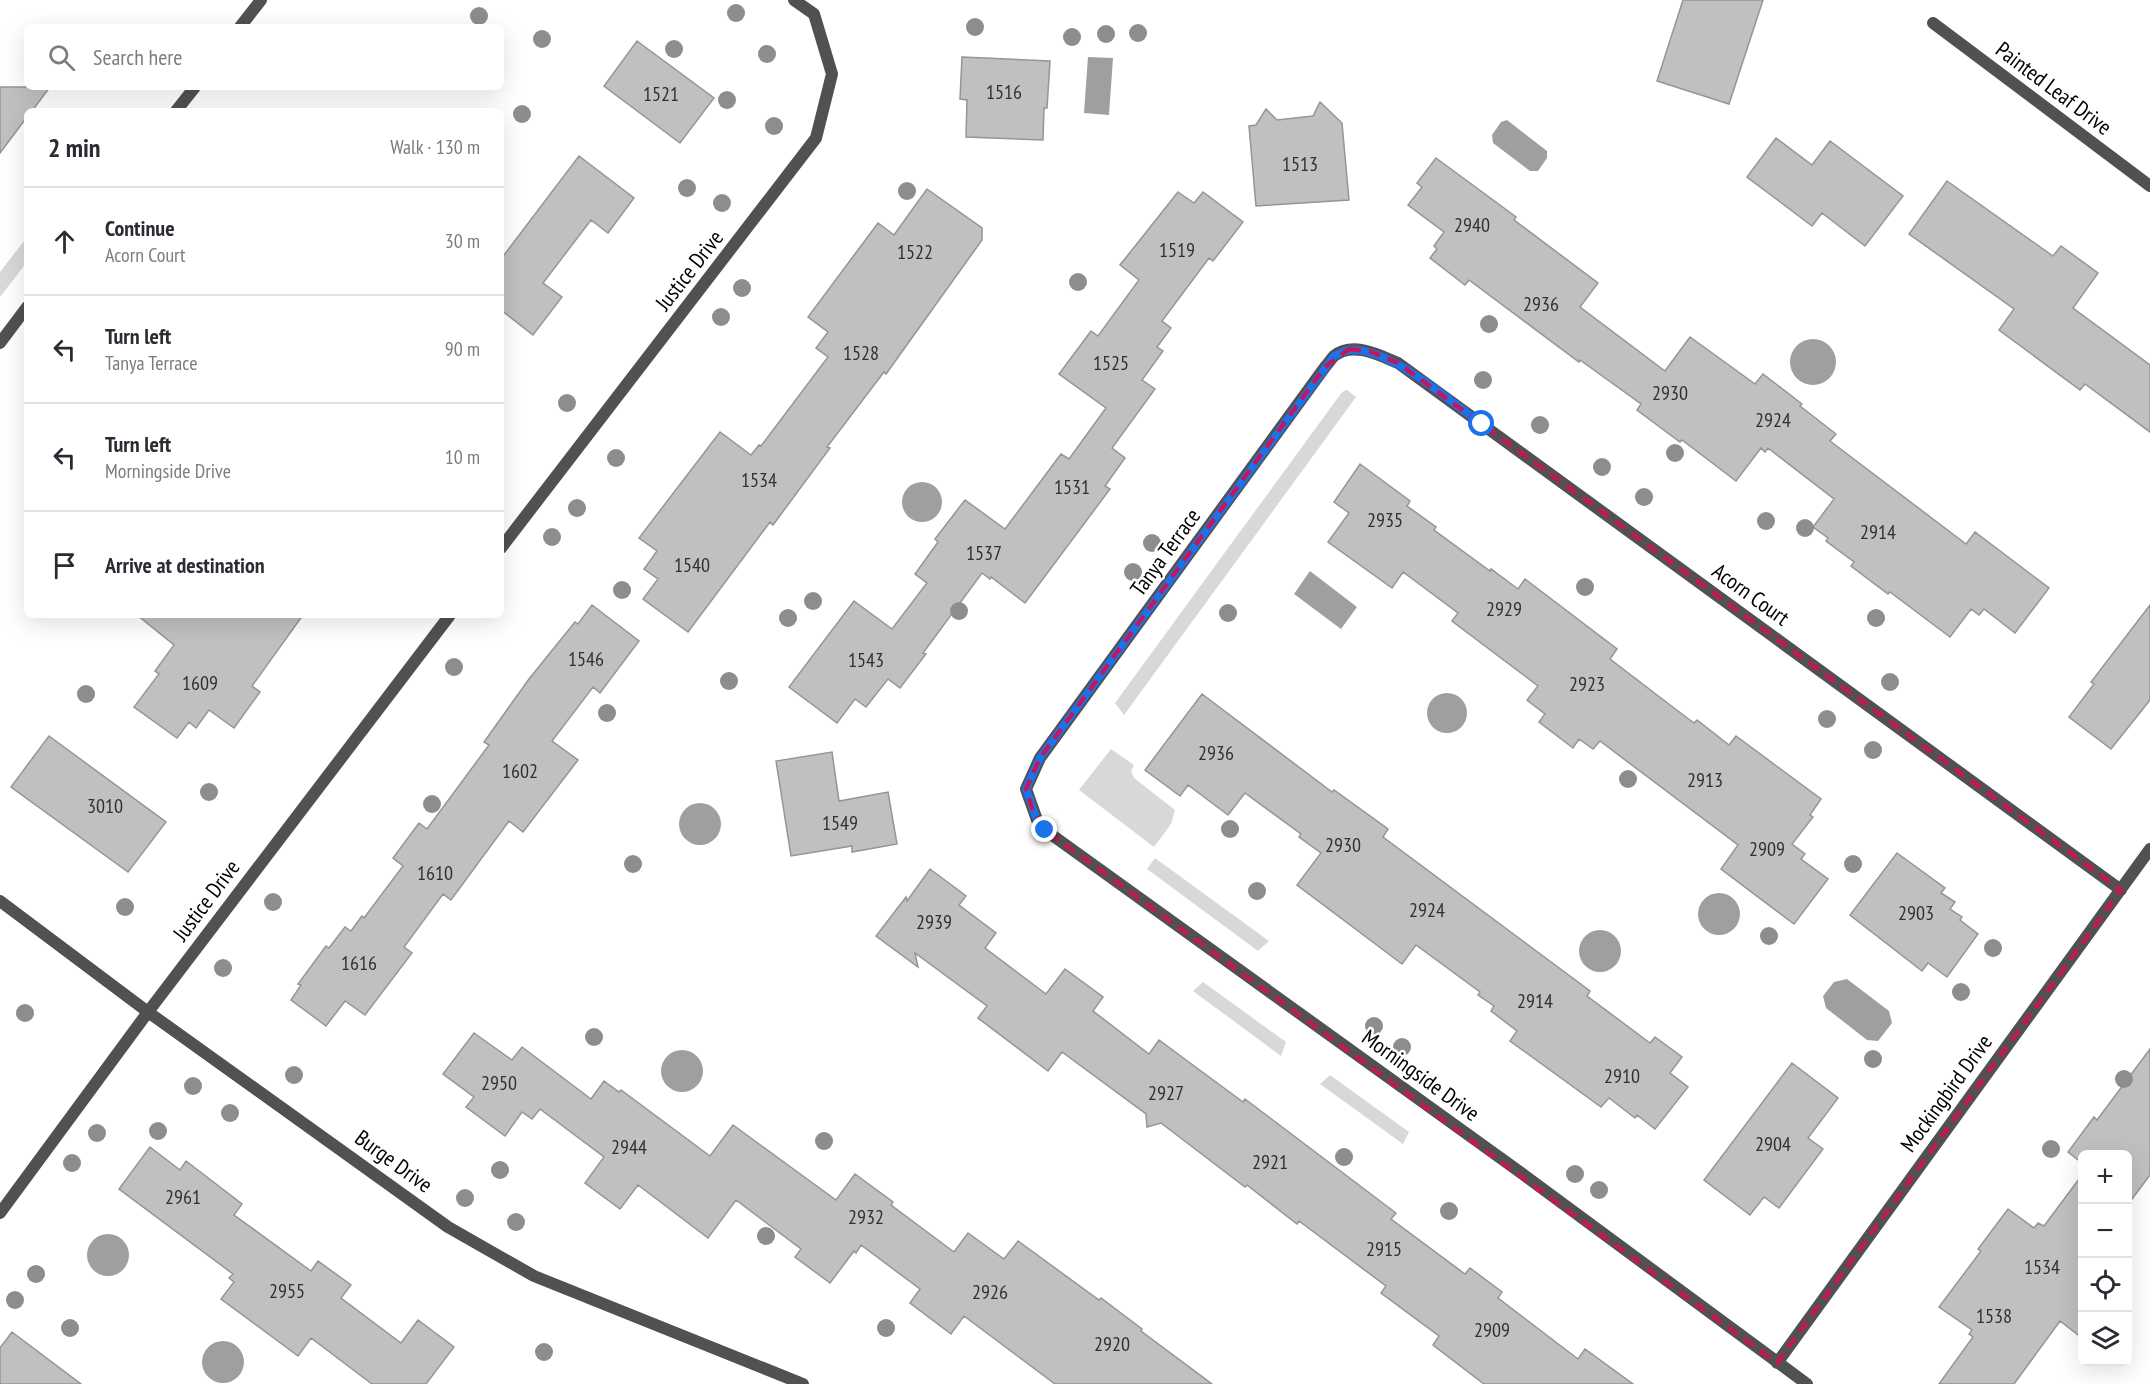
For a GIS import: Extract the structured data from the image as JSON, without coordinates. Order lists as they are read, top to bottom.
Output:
{
  "streets": {
    "street": [
      "Painted Leaf Drive",
      "Justice Drive",
      "Tanya Terrace",
      "Acorn Court",
      "Morningside Drive",
      "Mockingbird Drive",
      "Burge Drive"
    ]
  },
  "crossings": [
    ["Justice Drive", "Burge Drive"],
    ["Tanya Terrace", "Acorn Court"],
    ["Tanya Terrace", "Morningside Drive"],
    ["Acorn Court", "Mockingbird Drive"],
    ["Morningside Drive", "Mockingbird Drive"]
  ],
  "house_numbers": [
    "1516",
    "1521",
    "1513",
    "2940",
    "1519",
    "1522",
    "2936",
    "1528",
    "1525",
    "2930",
    "2924",
    "1534",
    "1531",
    "2935",
    "2914",
    "1537",
    "1540",
    "2929",
    "1546",
    "1543",
    "1609",
    "2923",
    "2936",
    "1602",
    "2913",
    "3010",
    "1549",
    "2930",
    "2909",
    "1610",
    "2924",
    "2903",
    "2939",
    "1616",
    "2914",
    "2910",
    "2950",
    "2927",
    "2904",
    "2944",
    "2921",
    "2961",
    "2932",
    "2915",
    "1534",
    "2955",
    "2926",
    "1538",
    "2909",
    "2920"
  ],
  "page": {
    "search": "Search here",
    "heading": ["2 min", "Walk · 130 m"],
    "list": [
      ["Continue", "Acorn Court", "30 m"],
      ["Turn left", "Tanya Terrace", "90 m"],
      ["Turn left", "Morningside Drive", "10 m"],
      "Arrive at destination"
    ],
    "map_buttons": ["+", "−"]
  }
}
